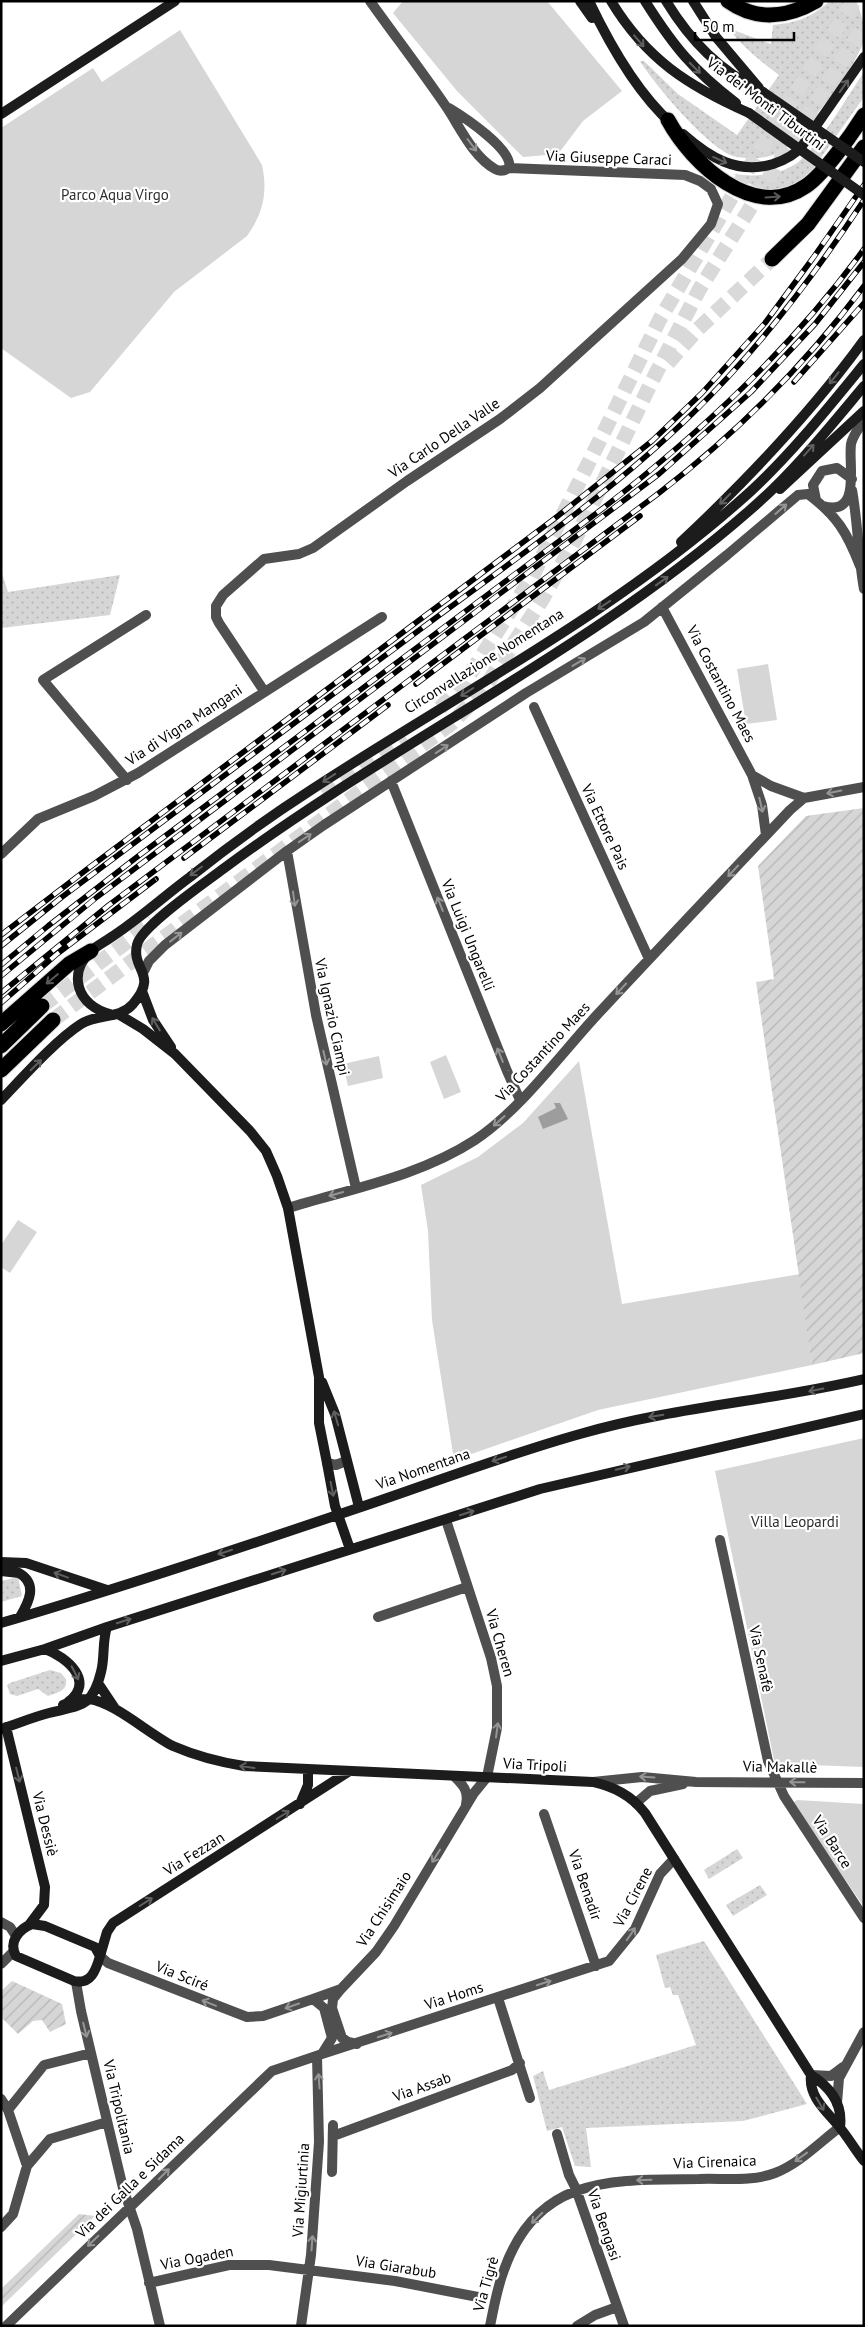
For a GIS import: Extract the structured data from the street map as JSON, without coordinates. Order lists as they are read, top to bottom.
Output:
{
  "streets": {
    "street": [
      "Via dei Monti Tiburtini",
      "Via Giuseppe Caraci",
      "Via Carlo Della Valle",
      "Circonvallazione Nomentana",
      "Via Costantino Maes",
      "Via di Vigna Mangani",
      "Via Ettore Pais",
      "Via Luigi Ungarelli",
      "Via Ignazio Ciampi",
      "Via Nomentana",
      "Via Cheren",
      "Via Senafè",
      "Via Tripoli",
      "Via Makallè",
      "Via Dessiè",
      "Via Barce",
      "Via Fezzan",
      "Via Benadir",
      "Via Cirene",
      "Via Chisimaio",
      "Via Sciré",
      "Via Homs",
      "Via Assab",
      "Via Tripolitania",
      "Via Cirenaica",
      "Via dei Galla e Sidama",
      "Via Migiurtinia",
      "Via Bengasi",
      "Via Ogaden",
      "Via Giarabub",
      "Via Tigrè"
    ]
  },
  "crossings": [
    ["Via Giuseppe Caraci", "Via Carlo Della Valle"],
    ["Via Carlo Della Valle", "Via di Vigna Mangani"],
    ["Via Costantino Maes", "Via Ettore Pais"],
    ["Via Costantino Maes", "Via Luigi Ungarelli"],
    ["Via Costantino Maes", "Via Ignazio Ciampi"],
    ["Via Cheren", "Via Tripoli"],
    ["Via Cheren", "Via Chisimaio"],
    ["Via Senafè", "Via Makallè"],
    ["Via Senafè", "Via Barce"],
    ["Via Tripoli", "Via Makallè"],
    ["Via Tripoli", "Via Fezzan"],
    ["Via Tripoli", "Via Cirene"],
    ["Via Tripoli", "Via Chisimaio"],
    ["Via Tripoli", "Via Cirenaica"],
    ["Via Makallè", "Via Barce"],
    ["Via Fezzan", "Via Sciré"],
    ["Via Benadir", "Via Cirene"],
    ["Via Benadir", "Via Homs"],
    ["Via Cirene", "Via Homs"],
    ["Via Chisimaio", "Via Sciré"],
    ["Via Homs", "Via dei Galla e Sidama"],
    ["Via Homs", "Via Migiurtinia"],
    ["Via Tripolitania", "Via dei Galla e Sidama"],
    ["Via Tripolitania", "Via Ogaden"],
    ["Via Cirenaica", "Via Bengasi"],
    ["Via Cirenaica", "Via Tigrè"],
    ["Via Migiurtinia", "Via Ogaden"],
    ["Via Migiurtinia", "Via Giarabub"],
    ["Via Bengasi", "Via Tigrè"],
    ["Via Ogaden", "Via Giarabub"]
  ],
  "one_way": [
    "Via Costantino Maes",
    "Via Luigi Ungarelli",
    "Via Ignazio Ciampi",
    "Via Cheren",
    "Via Dessiè",
    "Via Fezzan",
    "Via Cirene",
    "Via Chisimaio",
    "Via Sciré",
    "Via Homs",
    "Via Cirenaica",
    "Via Migiurtinia",
    "Via Tigrè"
  ],
  "parks": ["Parco Aqua Virgo", "Villa Leopardi"],
  "scale_bar": "50 m"
}
